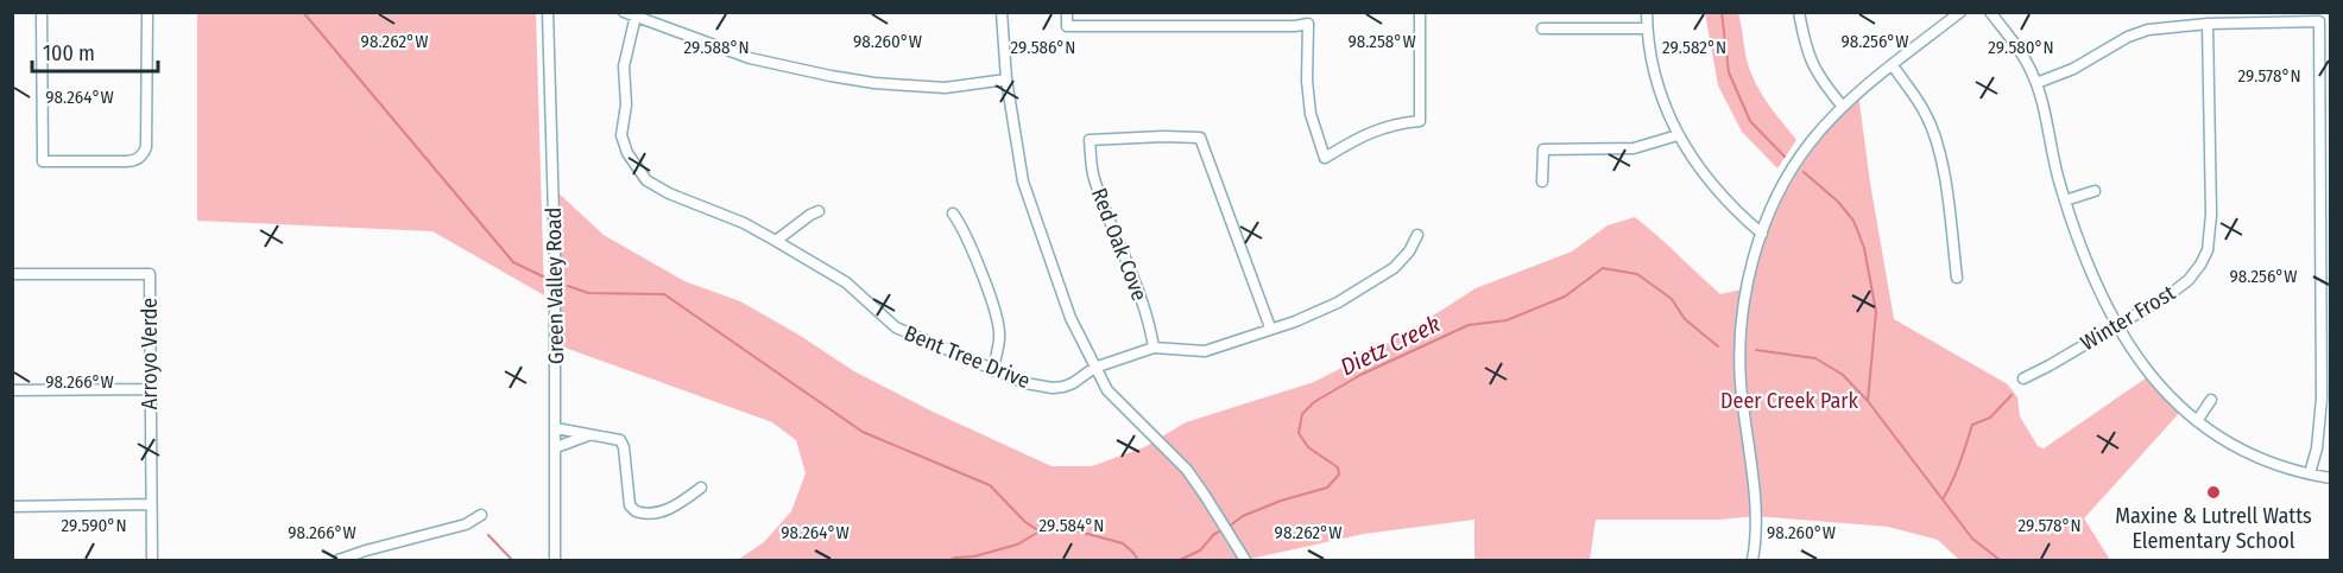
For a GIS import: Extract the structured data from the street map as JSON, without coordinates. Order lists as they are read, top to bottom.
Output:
{
  "streets": {
    "street": [
      "Red Oak Cove",
      "Green Valley Road",
      "Winter Frost",
      "Arroyo Verde",
      "Bent Tree Drive"
    ]
  },
  "crossings": [
    ["Red Oak Cove", "Bent Tree Drive"]
  ],
  "water": ["Dietz Creek"],
  "parks": ["Deer Creek Park"],
  "places": ["Maxine & Lutrell Watts Elementary School"],
  "scale_bar": "100 m",
  "coordinates": [
    "98.262°W",
    "98.260°W",
    "98.258°W",
    "98.256°W",
    "29.588°N",
    "29.586°N",
    "29.582°N",
    "29.580°N",
    "29.578°N",
    "98.264°W",
    "98.266°W",
    "29.590°N",
    "29.584°N"
  ]
}
